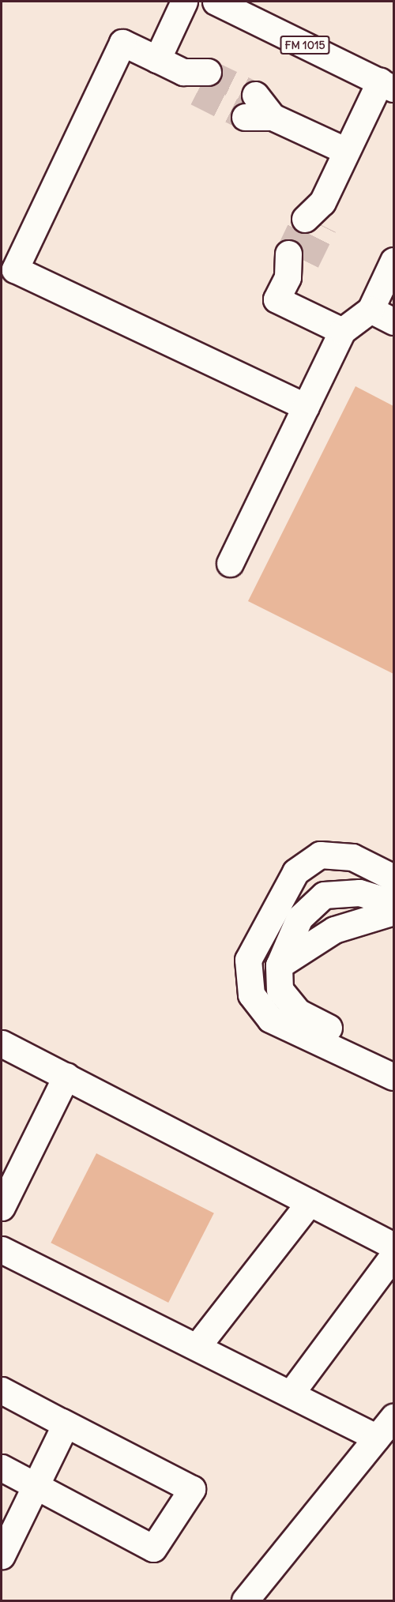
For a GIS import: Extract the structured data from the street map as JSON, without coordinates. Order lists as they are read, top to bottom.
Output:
{
  "streets": {
    "main road": ["FM 1015"]
  }
}
